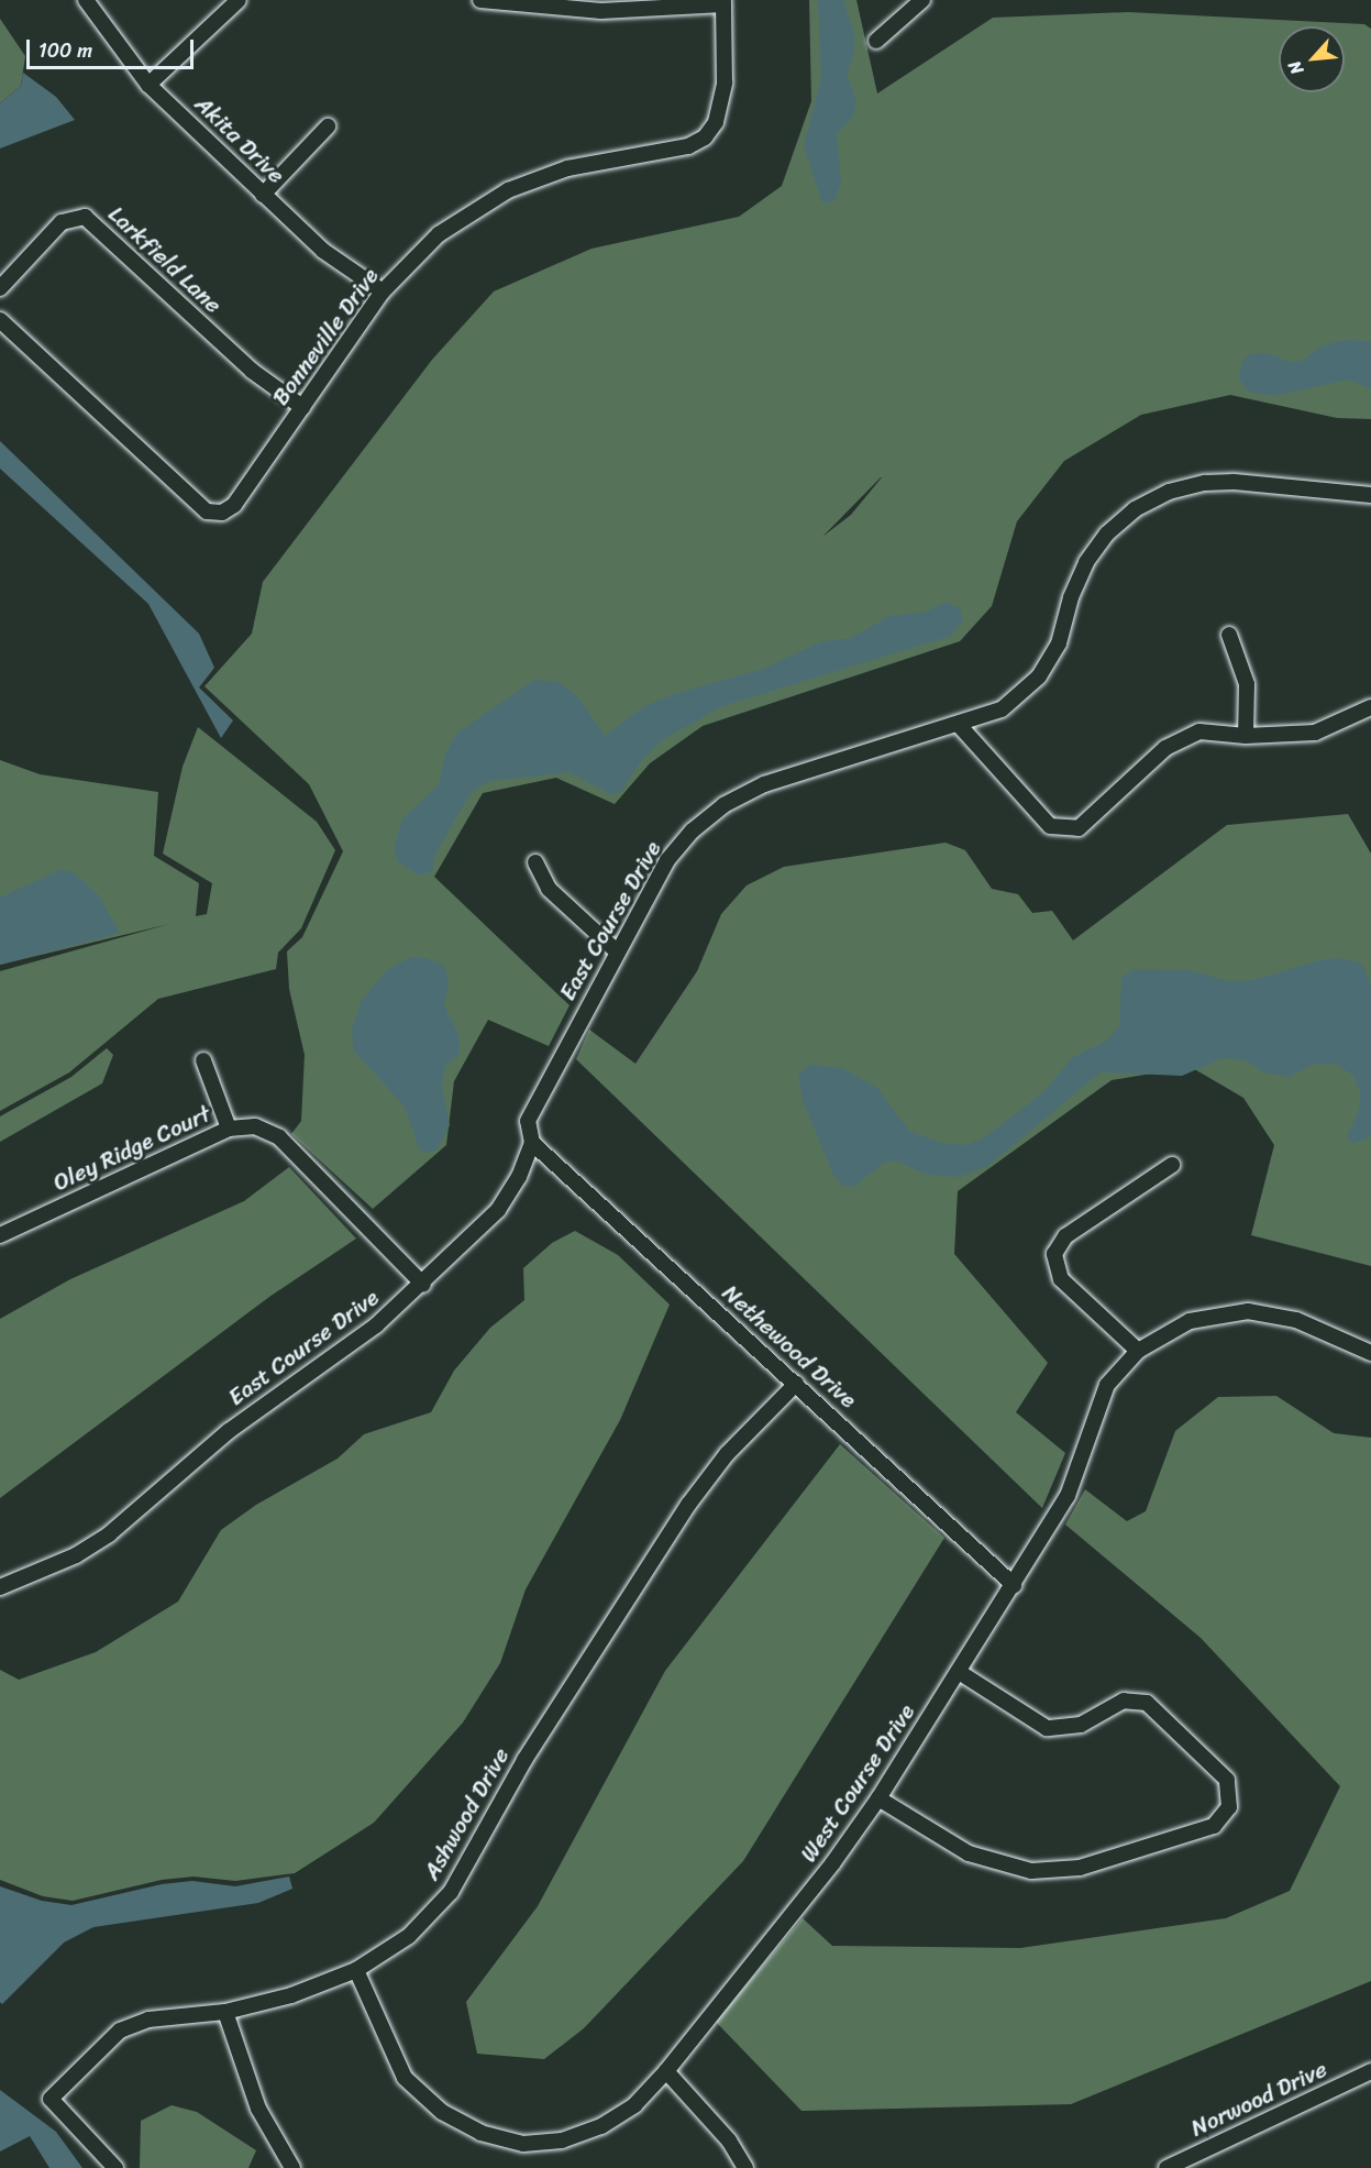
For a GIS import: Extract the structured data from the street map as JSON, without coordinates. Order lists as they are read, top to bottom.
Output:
{
  "streets": {
    "street": [
      "Akita Drive",
      "Larkfield Lane",
      "Bonneville Drive",
      "East Course Drive",
      "Oley Ridge Court",
      "Nethewood Drive",
      "West Course Drive",
      "Ashwood Drive",
      "Norwood Drive"
    ]
  },
  "crossings": [
    ["Akita Drive", "Bonneville Drive"],
    ["Larkfield Lane", "Bonneville Drive"],
    ["East Course Drive", "Oley Ridge Court"],
    ["East Course Drive", "Nethewood Drive"],
    ["Nethewood Drive", "West Course Drive"],
    ["Nethewood Drive", "Ashwood Drive"],
    ["West Course Drive", "Ashwood Drive"]
  ],
  "scale_bar": "100 m",
  "north": "bottom left"
}
